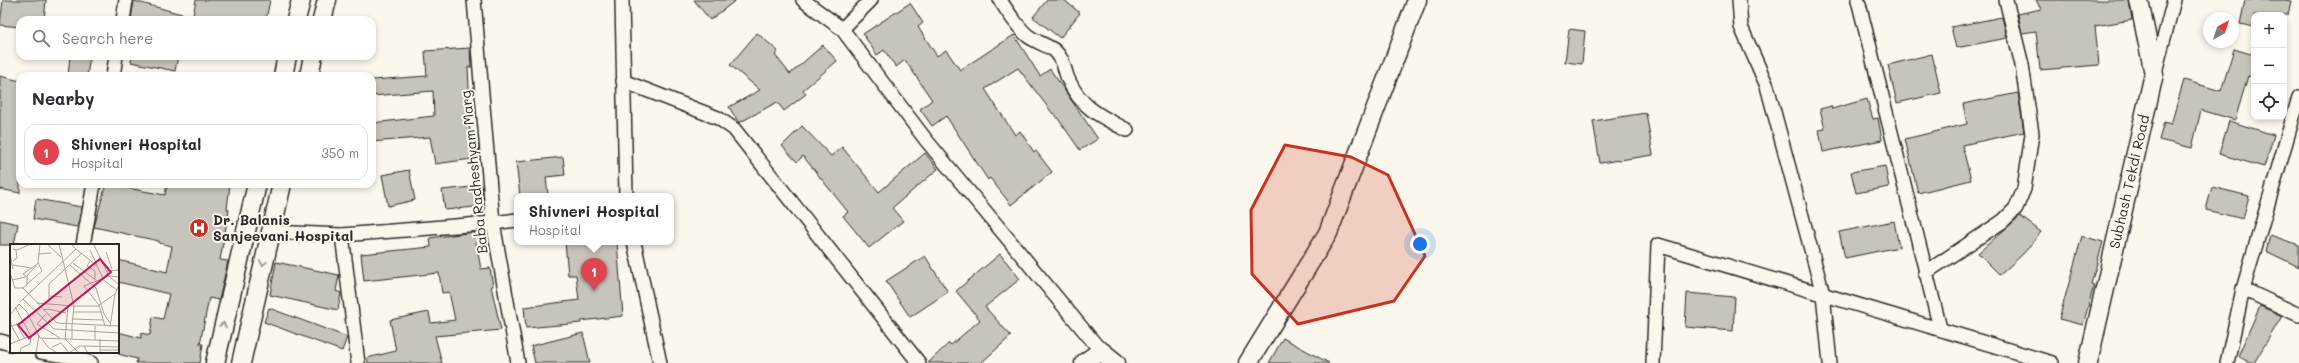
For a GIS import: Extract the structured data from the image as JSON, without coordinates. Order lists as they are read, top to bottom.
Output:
{
  "streets": {
    "street": ["Baba Radheshyam Marg", "Subhash Tekdi Road"]
  },
  "places": {
    "hospital": ["Dr. Balanis Sanjeevani Hospital"]
  },
  "north": "top right",
  "page": {
    "map_buttons": ["+", "−"],
    "search": "Search here",
    "heading": "Nearby",
    "list": [
      {
        "mark": "1",
        "name": "Shivneri Hospital",
        "note": "Hospital",
        "value": "350 m"
      }
    ],
    "popup": ["Shivneri Hospital", "Hospital"],
    "pins": "1"
  }
}
